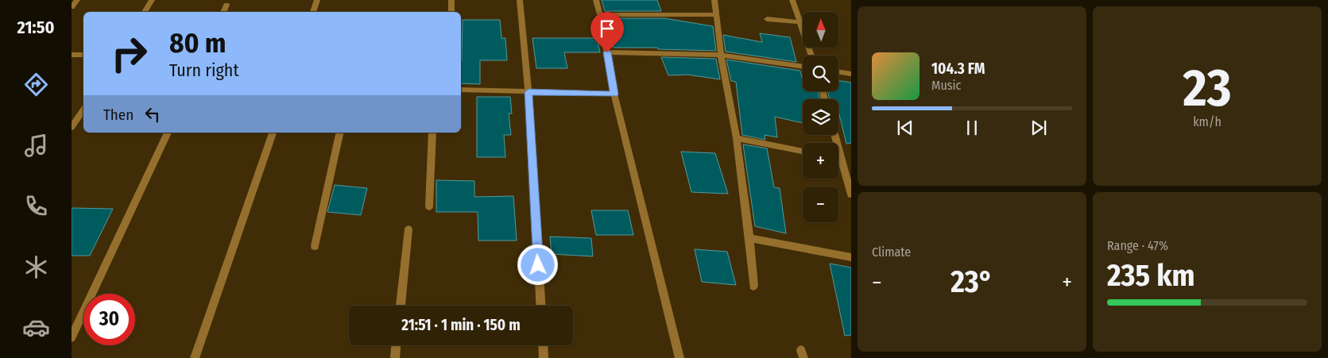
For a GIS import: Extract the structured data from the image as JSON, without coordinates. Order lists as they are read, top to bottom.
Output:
{
  "north": "top",
  "page": {
    "tabs": "21:50",
    "tile": [
      ["23", "km/h"],
      "Climate",
      ["Range · 47%", "235 km"]
    ],
    "map_buttons": ["+", "−"],
    "turn": ["80 m", "Turn right"],
    "song": ["104.3 FM", "Music"],
    "then": "Then",
    "heat": ["−", "23°", "+"],
    "limit": "30",
    "trip": "21:51 · 1 min · 150 m"
  }
}
